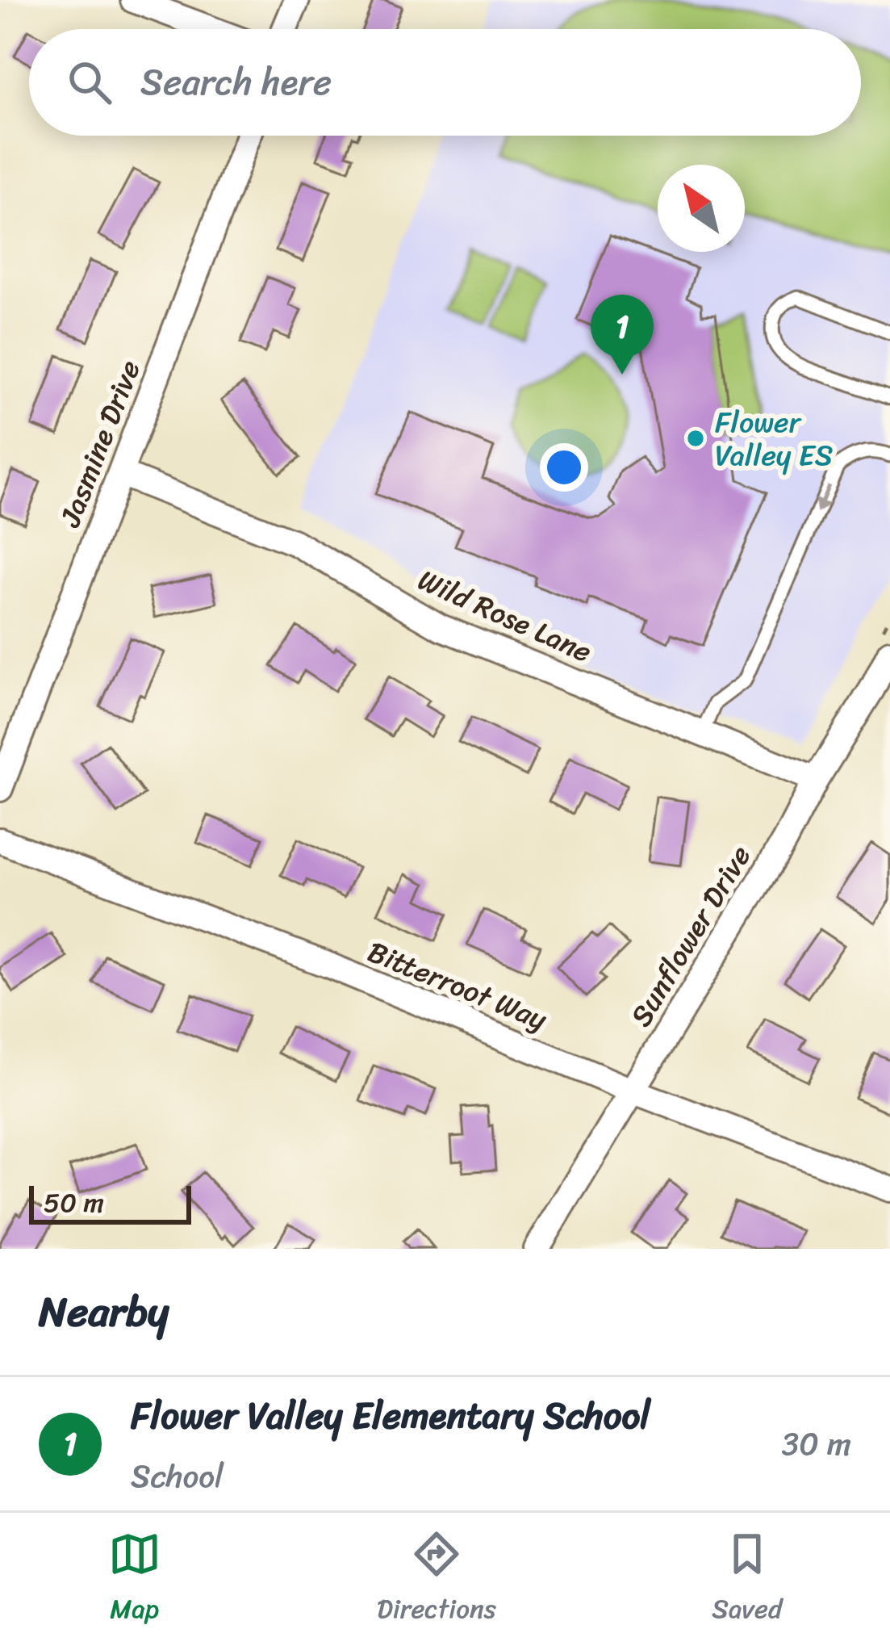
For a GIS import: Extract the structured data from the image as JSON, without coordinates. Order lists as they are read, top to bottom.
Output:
{
  "streets": {
    "street": [
      "Jasmine Drive",
      "Wild Rose Lane",
      "Sunflower Drive",
      "Bitterroot Way"
    ]
  },
  "crossings": [
    ["Jasmine Drive", "Wild Rose Lane"],
    ["Wild Rose Lane", "Sunflower Drive"],
    ["Sunflower Drive", "Bitterroot Way"]
  ],
  "places": ["Flower Valley ES"],
  "scale_bar": "50 m",
  "north": "top left",
  "page": {
    "search": "Search here",
    "pins": "1",
    "scale": "50 m",
    "heading": "Nearby",
    "list": [
      {
        "mark": "1",
        "name": "Flower Valley Elementary School",
        "note": "School",
        "value": "30 m"
      }
    ],
    "nav": ["Map", "Directions", "Saved"]
  }
}
